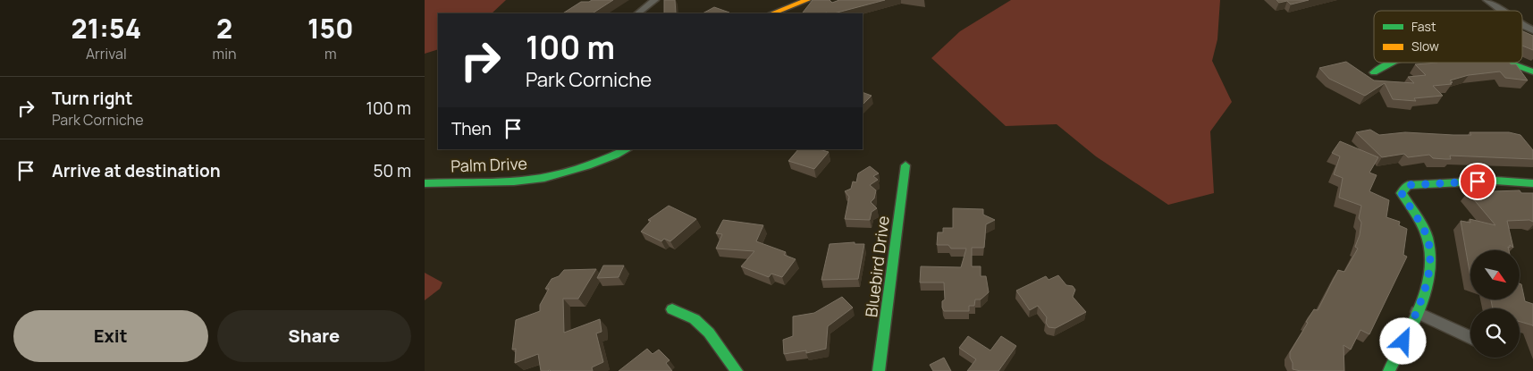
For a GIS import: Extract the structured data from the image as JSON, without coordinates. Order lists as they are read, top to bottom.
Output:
{
  "streets": {
    "street": ["Palm Drive", "Bluebird Drive"]
  },
  "legend": ["Fast", "Slow"],
  "north": "bottom right",
  "page": {
    "eta": [
      "21:54",
      "Arrival",
      "2",
      "min",
      "150",
      "m"
    ],
    "turn": ["100 m", "Park Corniche"],
    "list": [
      {
        "name": "Turn right",
        "note": "Park Corniche",
        "value": "100 m"
      },
      {
        "name": "Arrive at destination",
        "value": "50 m"
      }
    ],
    "then": "Then",
    "buttons": ["Exit", "Share"]
  }
}
